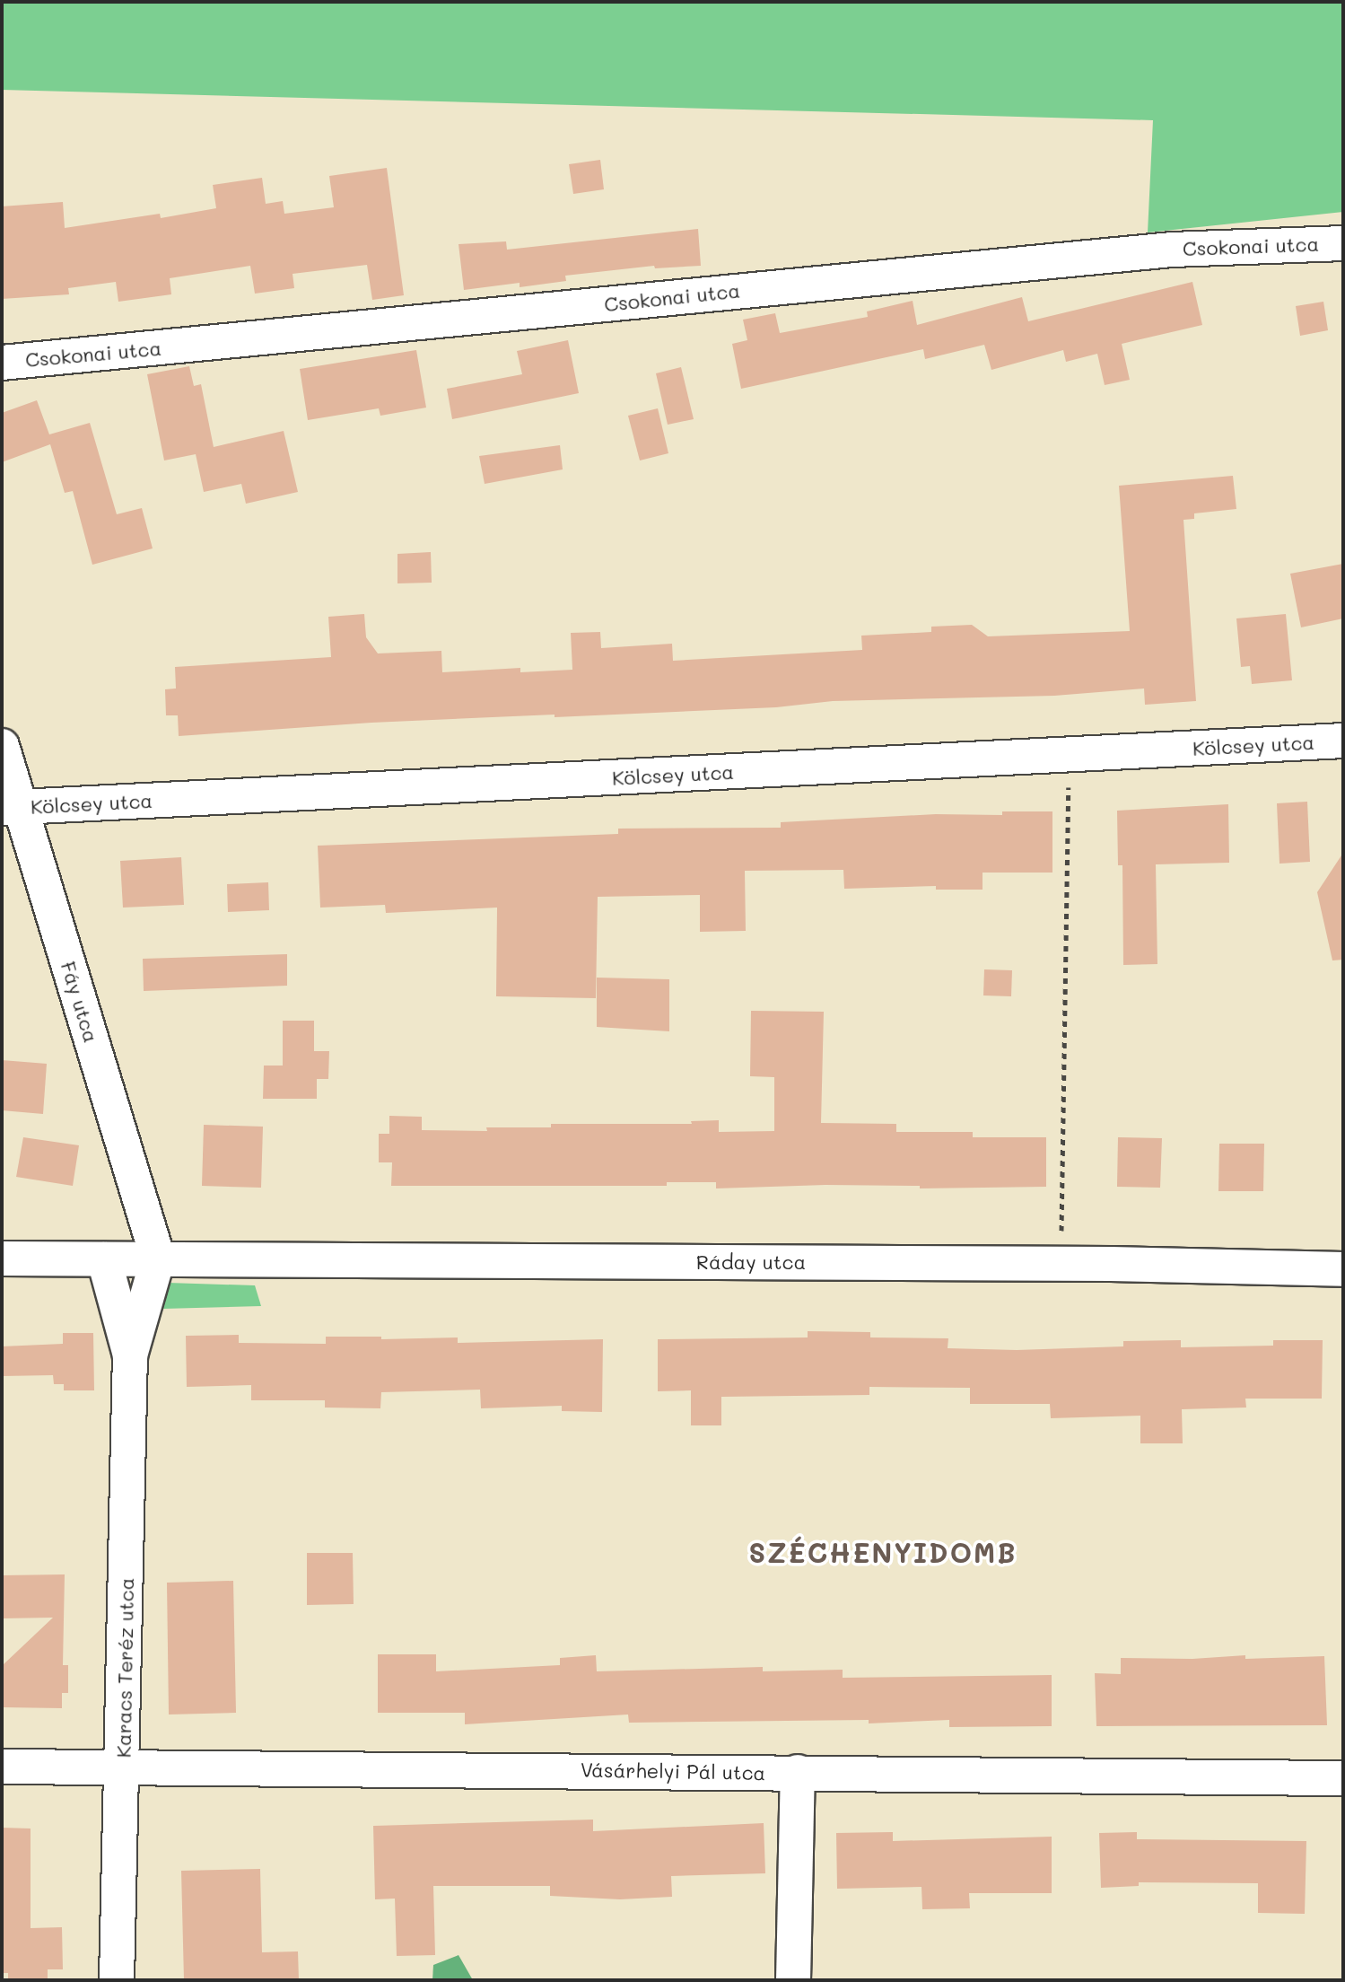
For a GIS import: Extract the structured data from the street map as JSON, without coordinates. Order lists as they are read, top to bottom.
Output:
{
  "streets": {
    "street": [
      "Csokonai utca",
      "Kölcsey utca",
      "Fáy utca",
      "Ráday utca",
      "Karacs Teréz utca",
      "Vásárhelyi Pál utca"
    ]
  },
  "crossings": [
    ["Kölcsey utca", "Fáy utca"],
    ["Fáy utca", "Ráday utca"],
    ["Fáy utca", "Karacs Teréz utca"],
    ["Ráday utca", "Karacs Teréz utca"],
    ["Karacs Teréz utca", "Vásárhelyi Pál utca"]
  ],
  "districts": ["SZÉCHENYIDOMB"]
}
